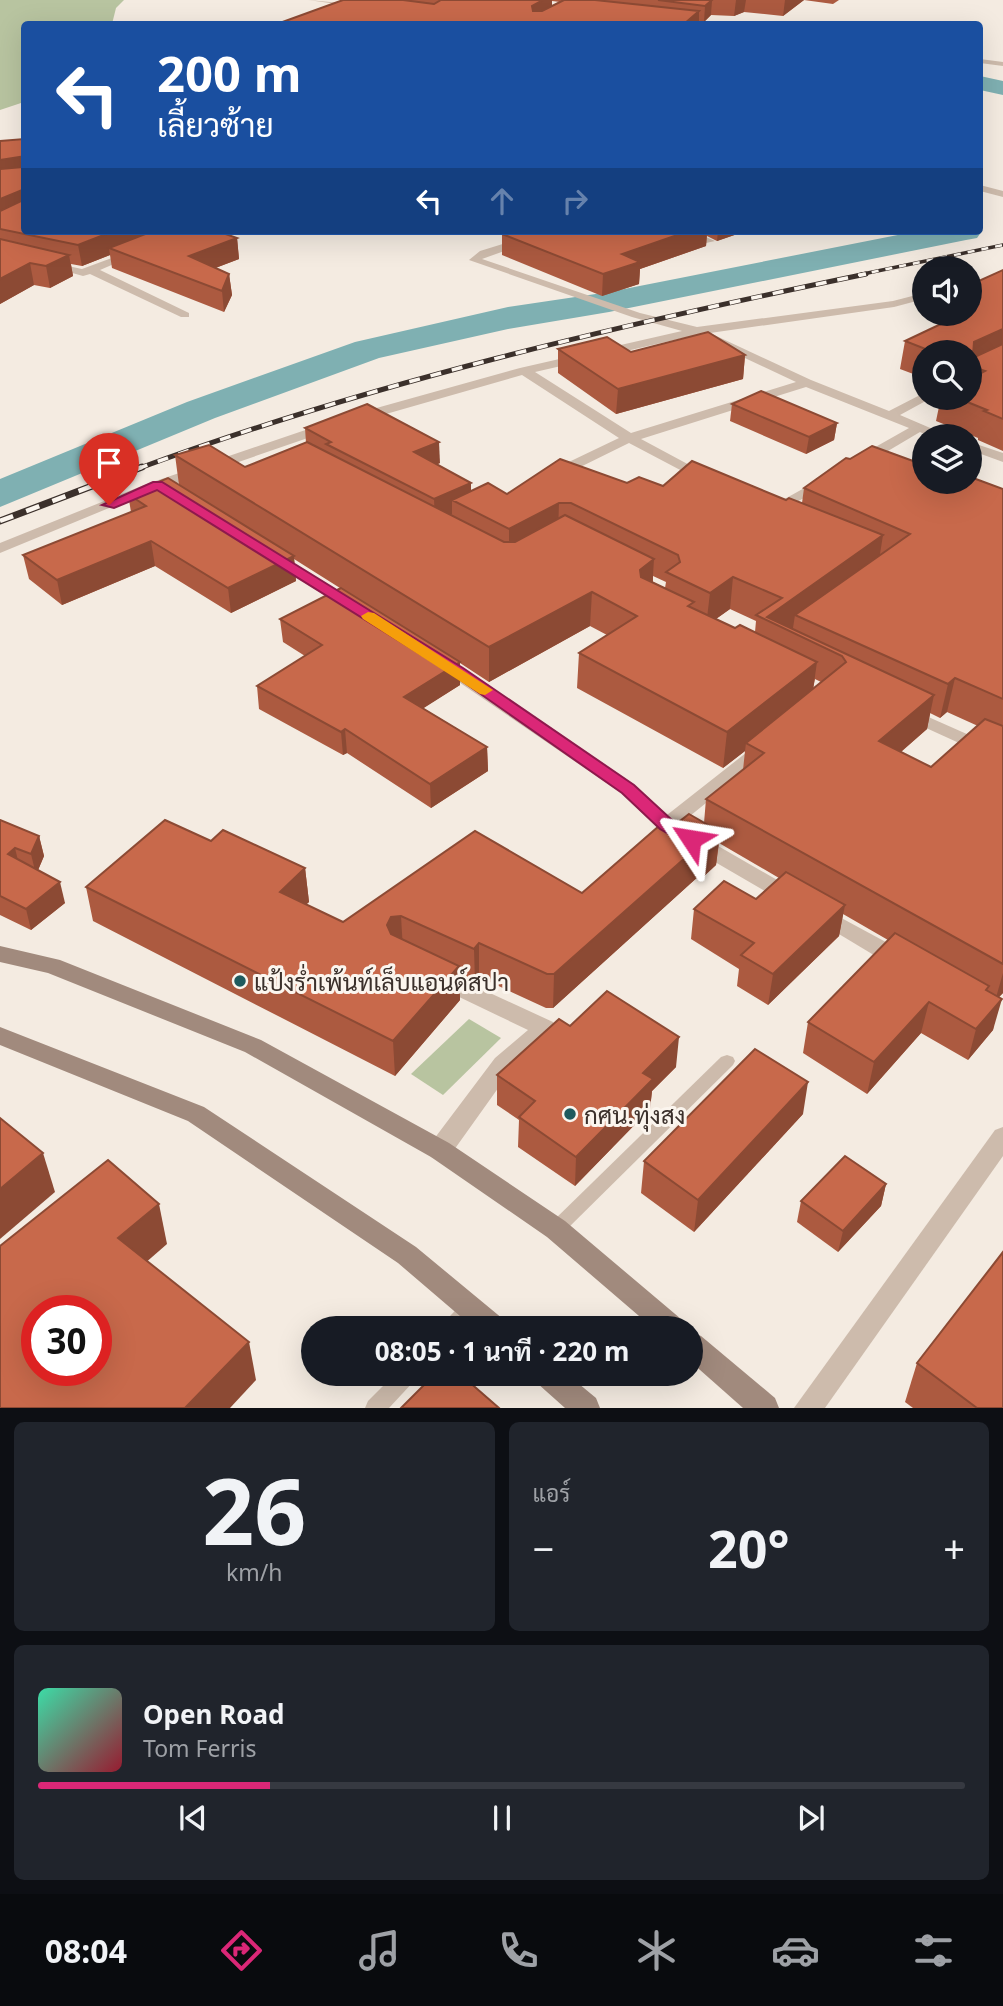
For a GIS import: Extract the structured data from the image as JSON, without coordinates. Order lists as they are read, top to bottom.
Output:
{
  "places": ["แป้งร่ำเพ้นท์เล็บแอนด์สปา", "กศน.ทุ่งสง"],
  "page": {
    "turn": ["200 m", "เลี้ยวซ้าย"],
    "limit": "30",
    "trip": "08:05 · 1 นาที · 220 m",
    "tile": [
      ["26", "km/h"],
      "แอร์"
    ],
    "heat": ["−", "20°", "+"],
    "song": ["Open Road", "Tom Ferris"],
    "tabs": "08:04"
  }
}
